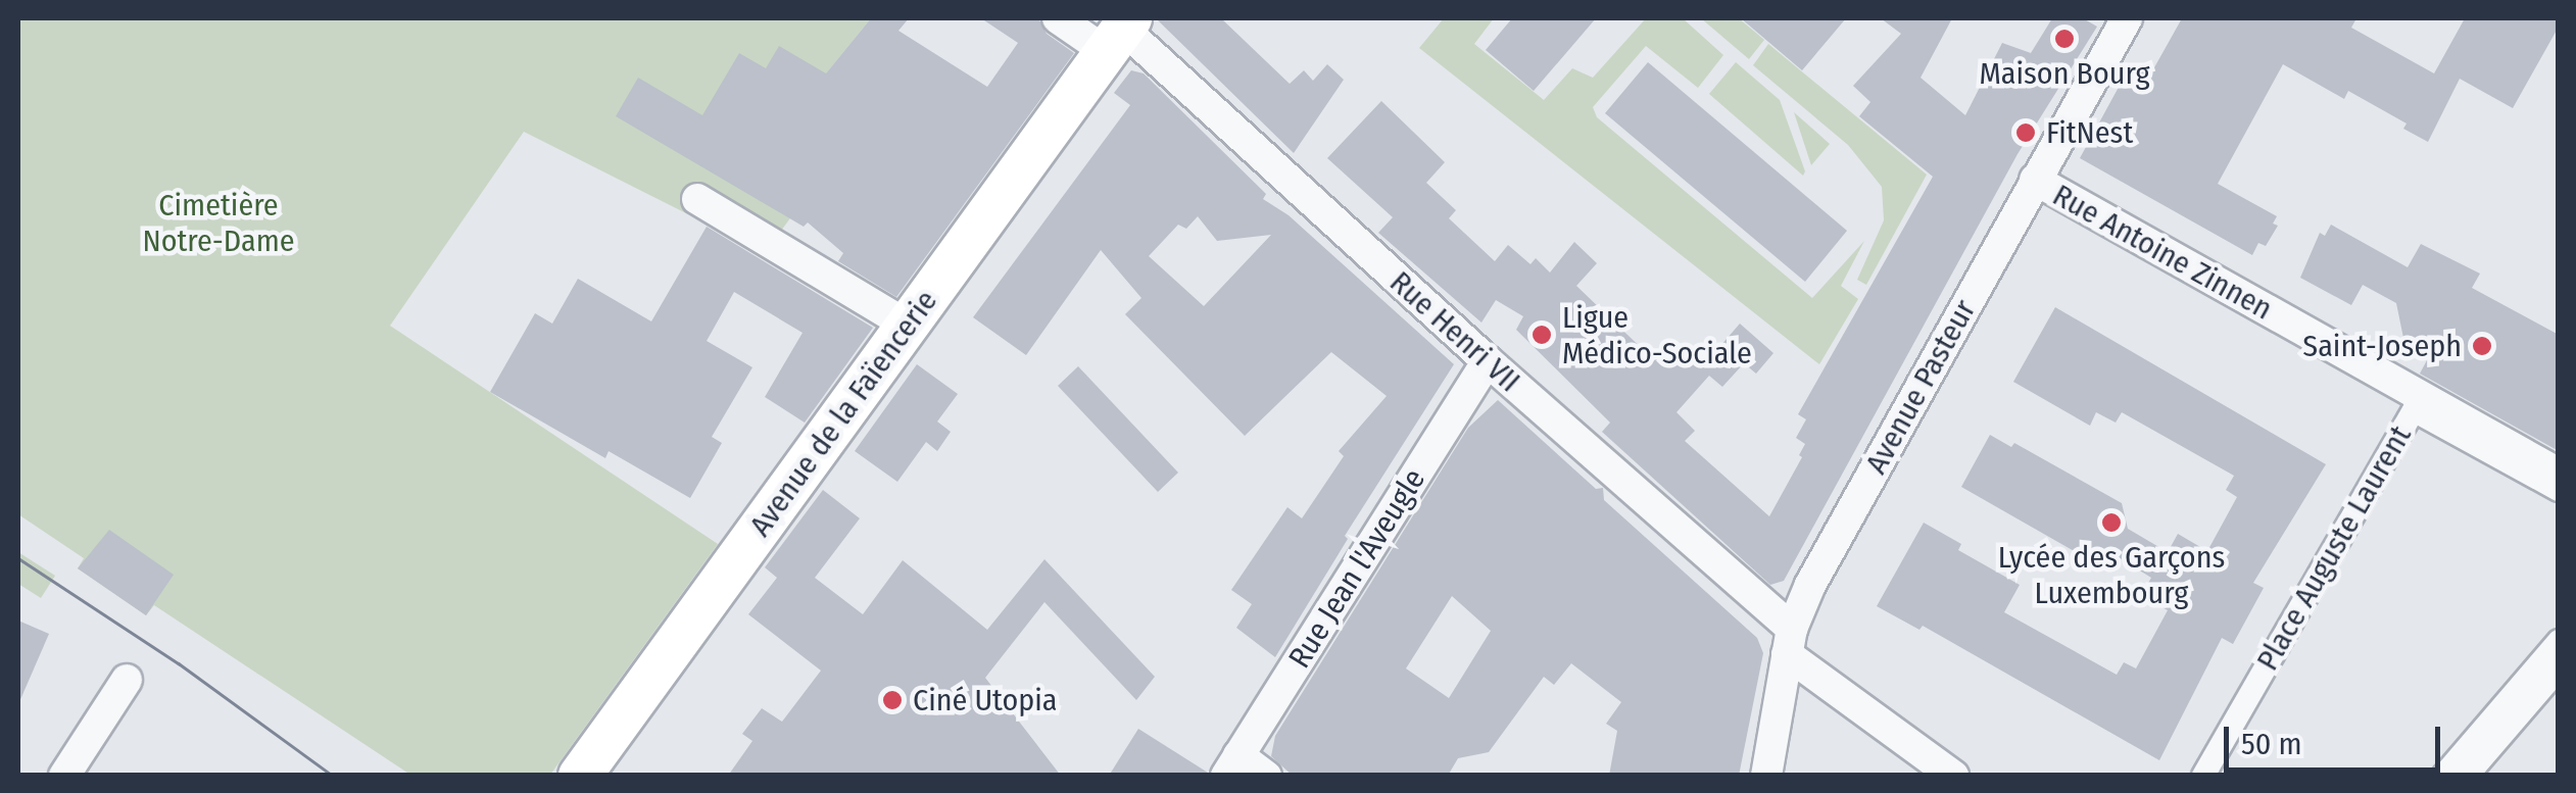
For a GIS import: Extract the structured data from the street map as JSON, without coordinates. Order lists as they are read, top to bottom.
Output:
{
  "streets": {
    "main road": ["Avenue de la Faïencerie"],
    "street": [
      "Rue Antoine Zinnen",
      "Rue Henri VII",
      "Avenue Pasteur",
      "Place Auguste Laurent",
      "Rue Jean l'Aveugle"
    ]
  },
  "crossings": [
    ["Rue Antoine Zinnen", "Avenue Pasteur"],
    ["Rue Henri VII", "Avenue Pasteur"],
    ["Rue Henri VII", "Avenue de la Faïencerie"],
    ["Rue Henri VII", "Rue Jean l'Aveugle"]
  ],
  "parks": ["Cimetière Notre-Dame"],
  "places": [
    "Maison Bourg",
    "FitNest",
    "Ligue Médico-Sociale",
    "Saint-Joseph",
    "Lycée des Garçons Luxembourg",
    "Ciné Utopia"
  ],
  "scale_bar": "50 m"
}
